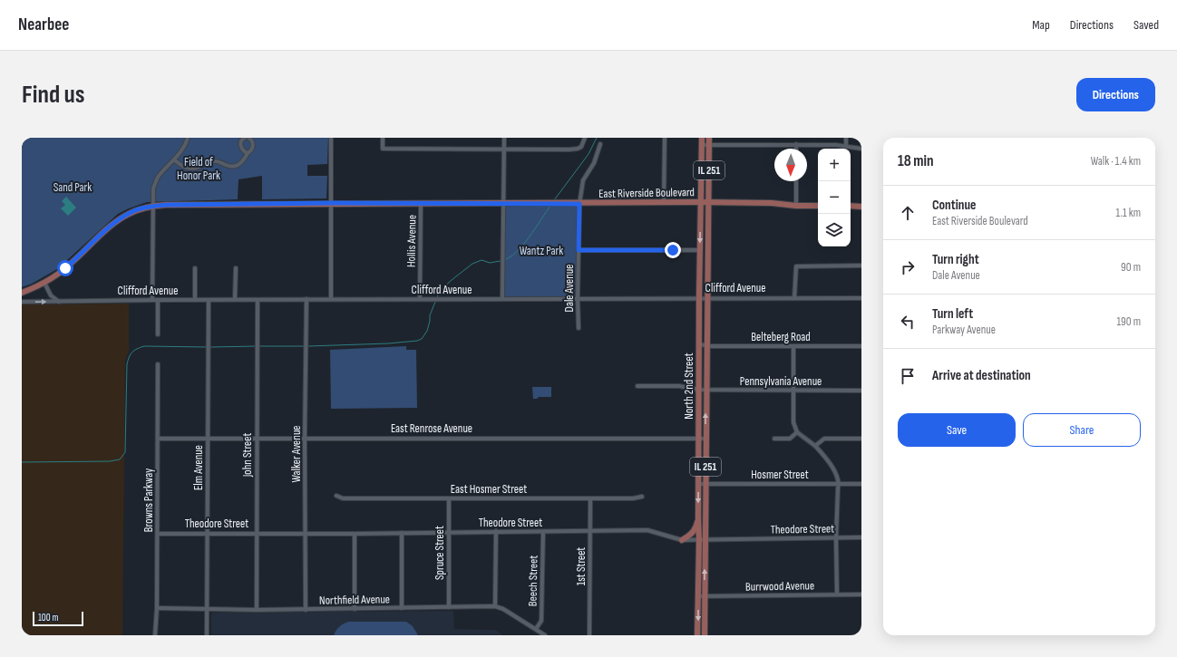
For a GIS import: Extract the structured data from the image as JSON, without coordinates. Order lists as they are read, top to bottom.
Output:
{
  "streets": {
    "main road": ["IL 251", "East Riverside Boulevard", "North 2nd Street"],
    "street": [
      "Hollis Avenue",
      "Dale Avenue",
      "Clifford Avenue",
      "Belteberg Road",
      "Pennsylvania Avenue",
      "East Renrose Avenue",
      "Walker Avenue",
      "John Street",
      "Elm Avenue",
      "Hosmer Street",
      "East Hosmer Street",
      "Browns Parkway",
      "Theodore Street",
      "Spruce Street",
      "1st Street",
      "Beech Street",
      "Burrwood Avenue",
      "Northfield Avenue"
    ]
  },
  "crossings": [
    ["East Riverside Boulevard", "Hollis Avenue"],
    ["East Riverside Boulevard", "Dale Avenue"],
    ["East Riverside Boulevard", "North 2nd Street"],
    ["Hollis Avenue", "Clifford Avenue"],
    ["Dale Avenue", "Clifford Avenue"],
    ["Clifford Avenue", "North 2nd Street"],
    ["Clifford Avenue", "Walker Avenue"],
    ["Clifford Avenue", "John Street"],
    ["Clifford Avenue", "Elm Avenue"],
    ["Belteberg Road", "North 2nd Street"],
    ["Pennsylvania Avenue", "North 2nd Street"],
    ["North 2nd Street", "East Renrose Avenue"],
    ["North 2nd Street", "Hosmer Street"],
    ["North 2nd Street", "Theodore Street"],
    ["North 2nd Street", "Burrwood Avenue"],
    ["East Renrose Avenue", "Walker Avenue"],
    ["East Renrose Avenue", "John Street"],
    ["East Renrose Avenue", "Elm Avenue"],
    ["East Renrose Avenue", "Browns Parkway"],
    ["Walker Avenue", "Theodore Street"],
    ["Walker Avenue", "Northfield Avenue"],
    ["John Street", "Theodore Street"],
    ["John Street", "Northfield Avenue"],
    ["Elm Avenue", "Theodore Street"],
    ["Elm Avenue", "Northfield Avenue"],
    ["East Hosmer Street", "Spruce Street"],
    ["East Hosmer Street", "1st Street"],
    ["Browns Parkway", "Theodore Street"],
    ["Browns Parkway", "Northfield Avenue"],
    ["Theodore Street", "Spruce Street"],
    ["Theodore Street", "1st Street"],
    ["Theodore Street", "Beech Street"],
    ["Spruce Street", "Northfield Avenue"],
    ["Beech Street", "Northfield Avenue"]
  ],
  "parks": ["Field of Honor Park", "Sand Park", "Wantz Park"],
  "scale_bar": "100 m",
  "north": "bottom",
  "page": {
    "header": "Nearbee",
    "nav": ["Map", "Directions", "Saved"],
    "buttons": [
      "Directions",
      ["Save", "Share"]
    ],
    "title": "Find us",
    "heading": ["18 min", "Walk · 1.4 km"],
    "map_buttons": ["+", "−"],
    "list": [
      ["Continue", "East Riverside Boulevard", "1.1 km"],
      ["Turn right", "Dale Avenue", "90 m"],
      ["Turn left", "Parkway Avenue", "190 m"],
      "Arrive at destination"
    ],
    "scale": "100 m"
  }
}
